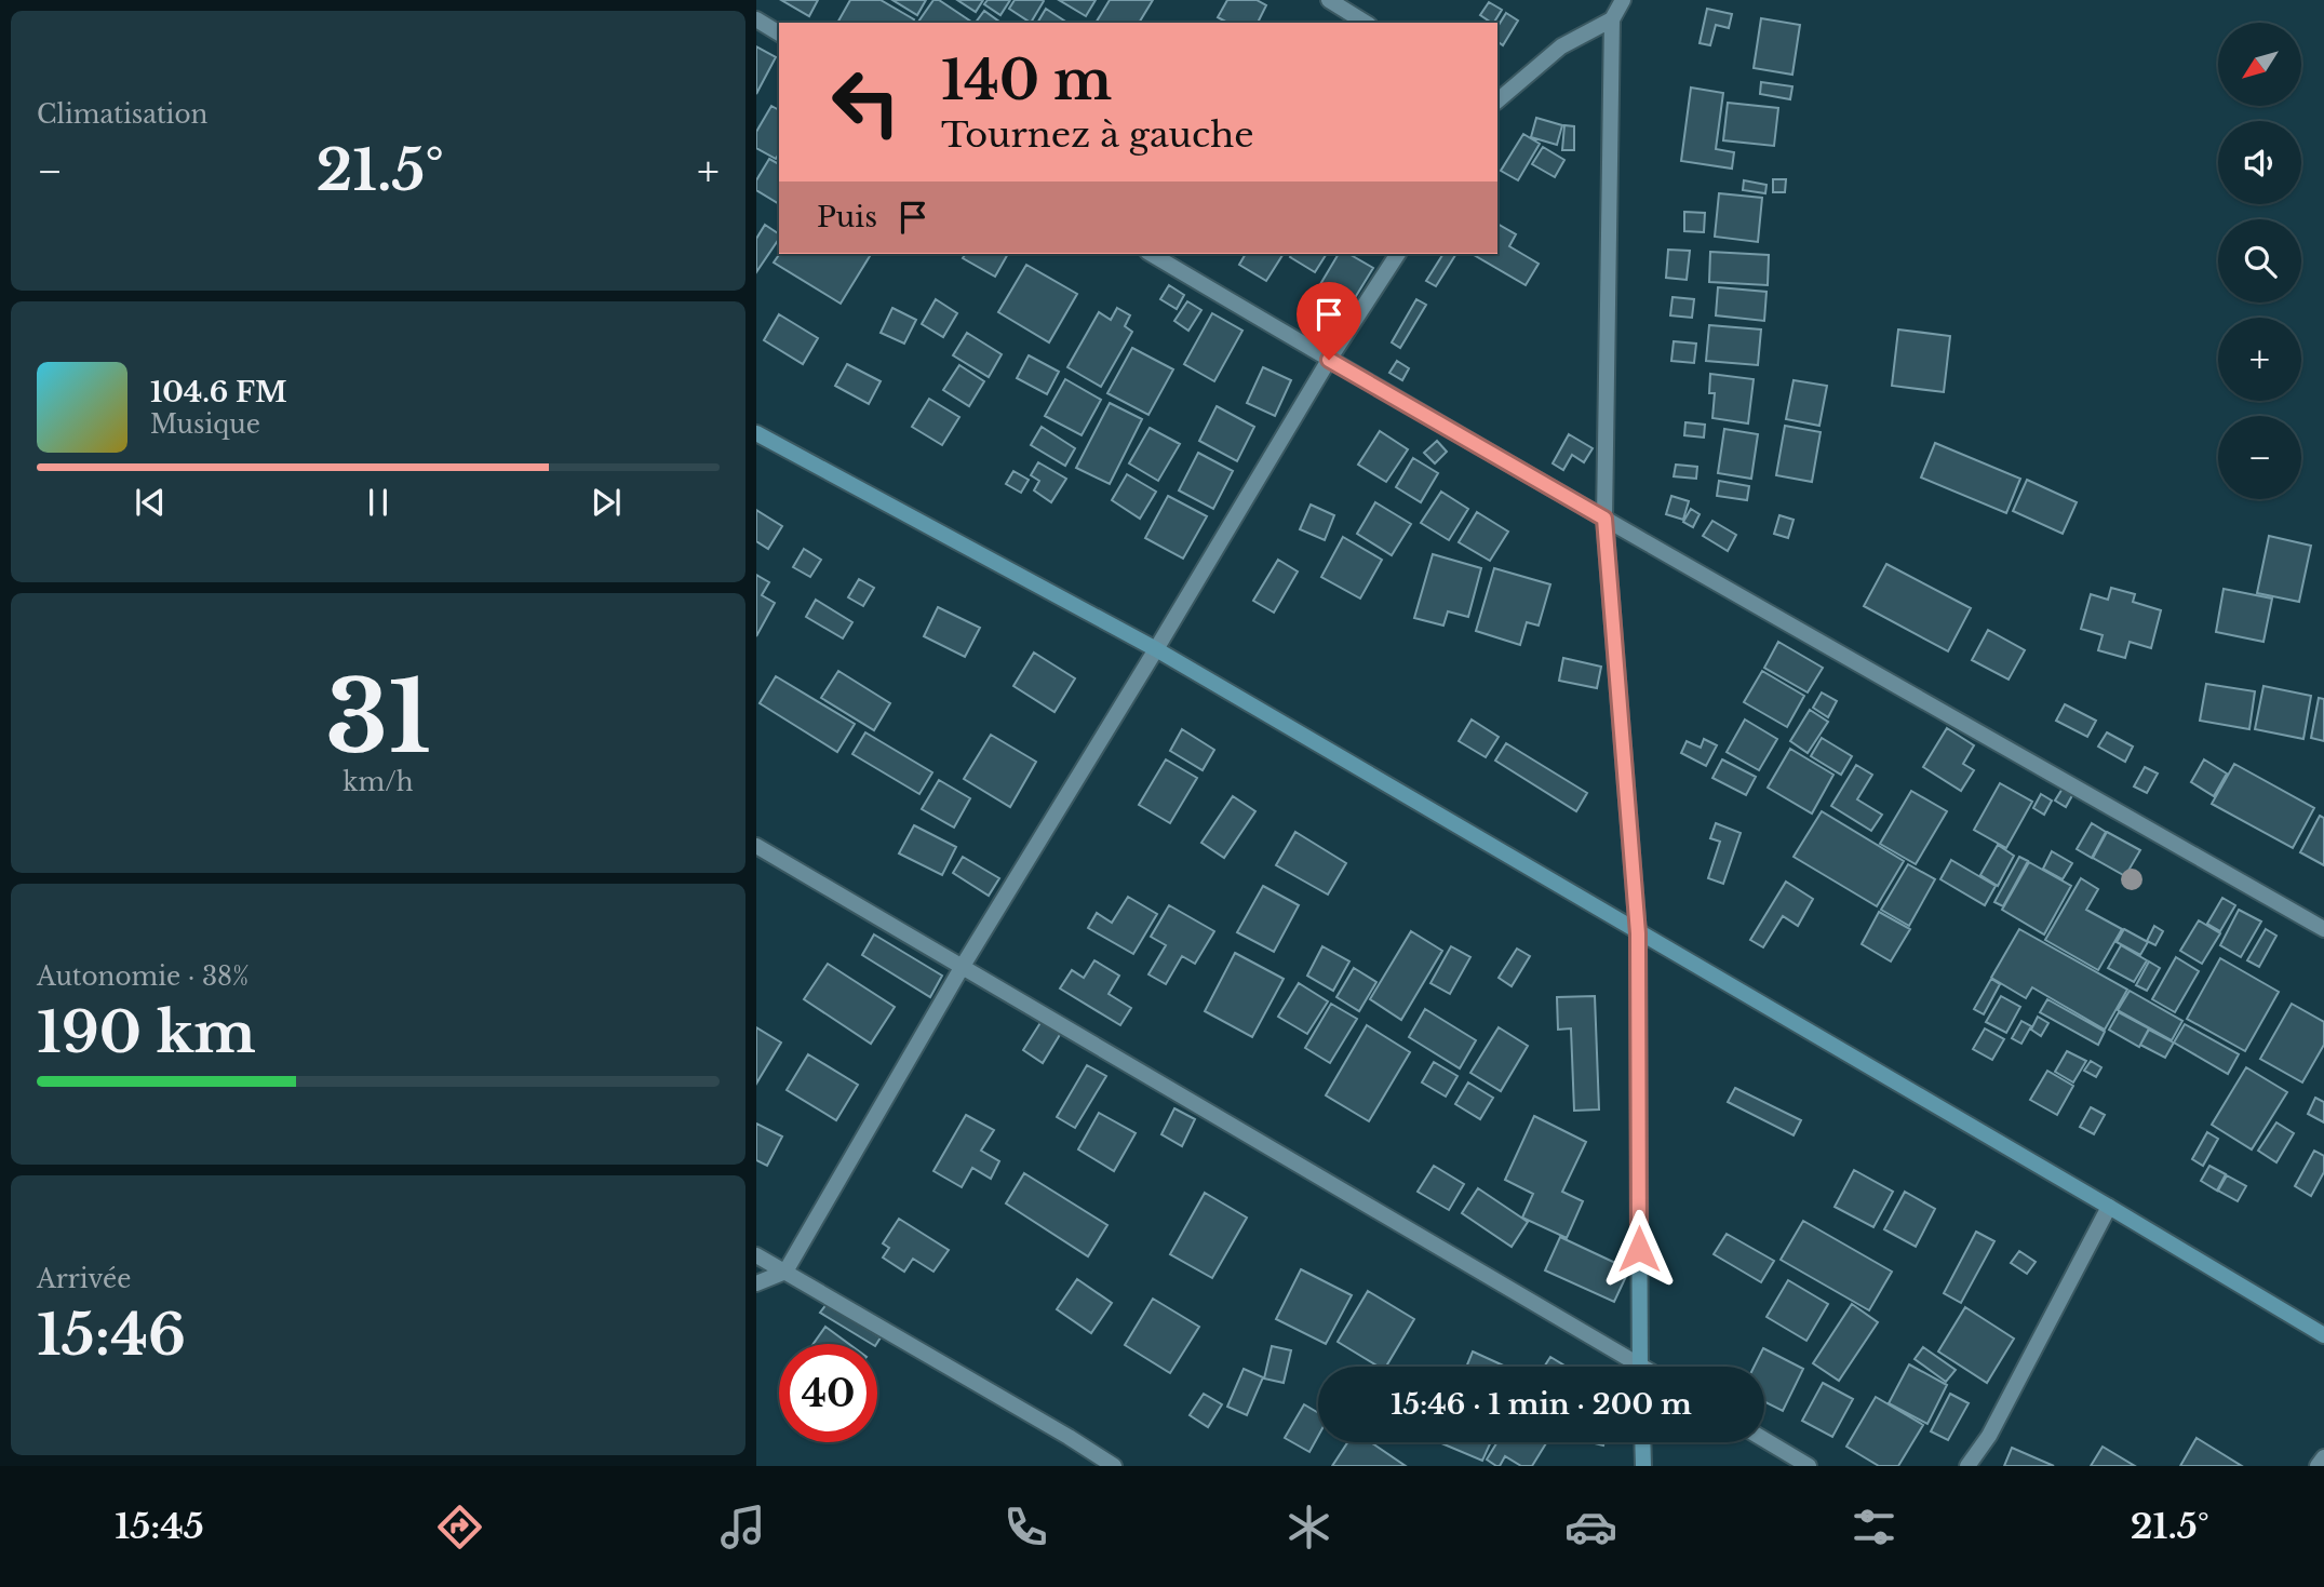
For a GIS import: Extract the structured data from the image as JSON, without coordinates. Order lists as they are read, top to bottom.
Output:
{
  "north": "bottom left",
  "page": {
    "tile": [
      "Climatisation",
      ["31", "km/h"],
      ["Autonomie · 38%", "190 km"],
      ["Arrivée", "15:46"]
    ],
    "map_buttons": ["+", "−"],
    "turn": ["140 m", "Tournez à gauche"],
    "heat": ["−", "21.5°", "+"],
    "then": "Puis",
    "song": ["104.6 FM", "Musique"],
    "limit": "40",
    "trip": "15:46 · 1 min · 200 m",
    "tabs": ["15:45", "21.5°"]
  }
}
